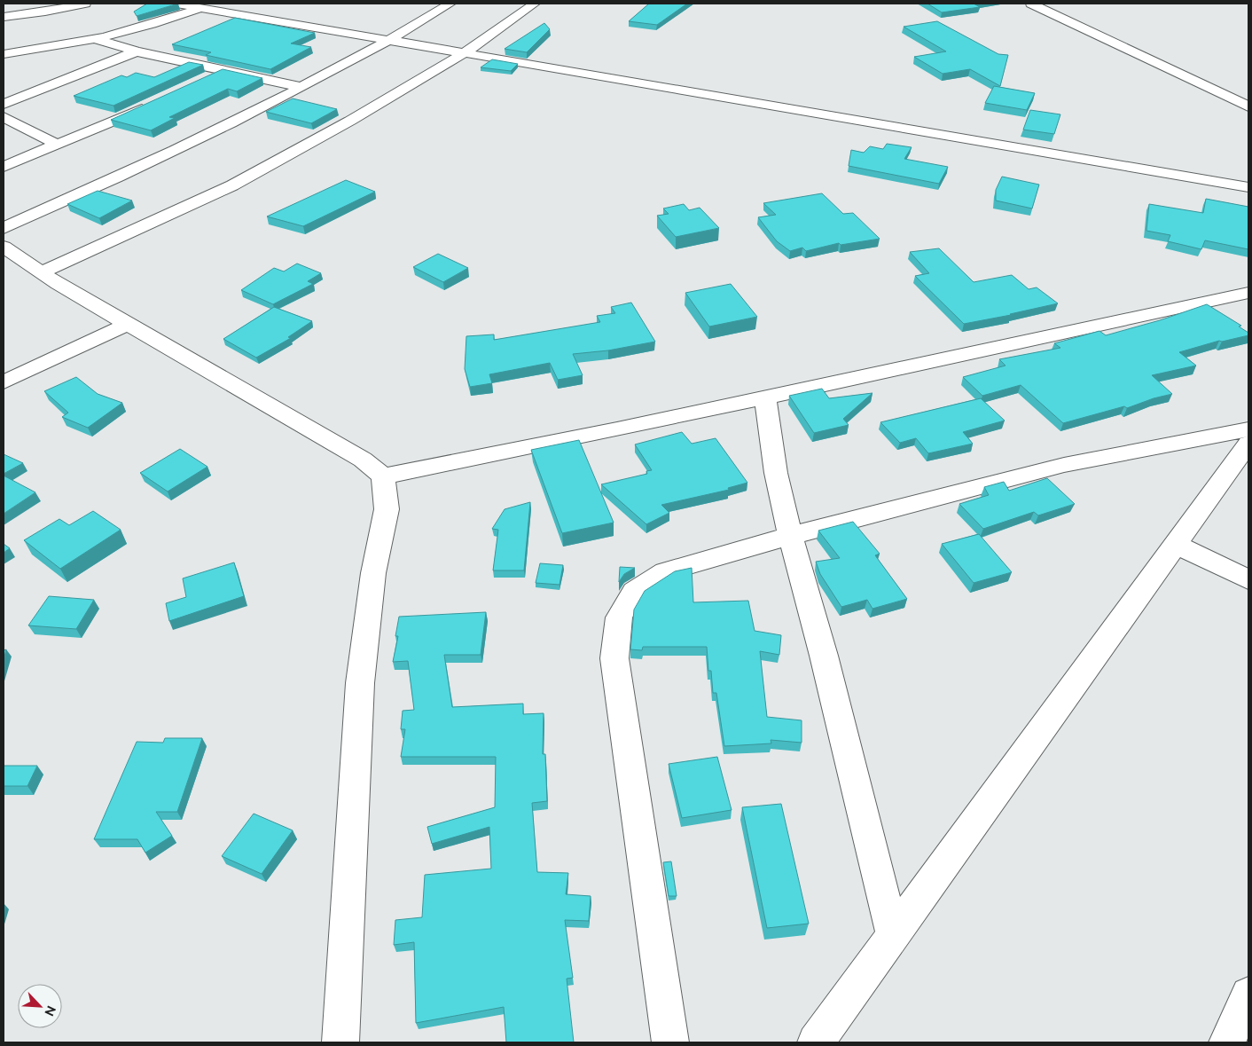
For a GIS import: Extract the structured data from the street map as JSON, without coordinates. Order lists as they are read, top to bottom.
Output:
{
  "north": "bottom right"
}
